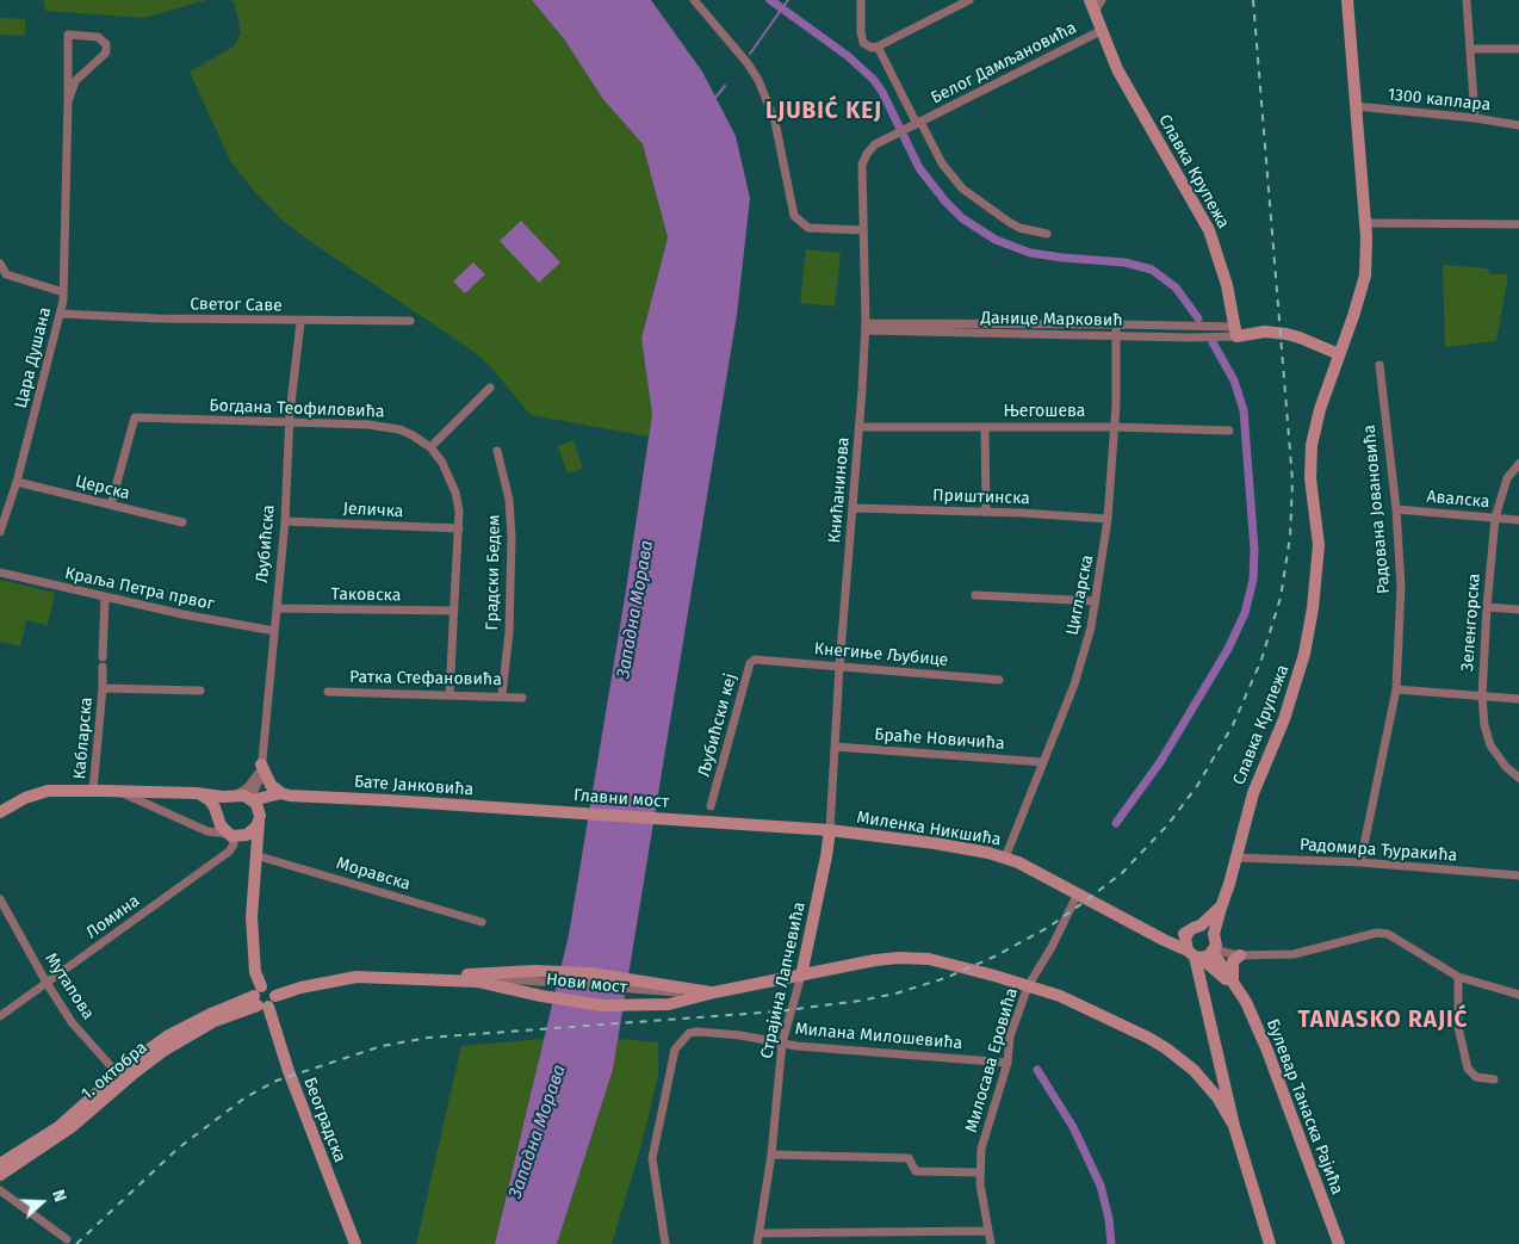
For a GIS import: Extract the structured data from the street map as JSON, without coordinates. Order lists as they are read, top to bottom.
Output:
{
  "streets": {
    "main road": [
      "Славка Крупежа",
      "Бате Јанковића",
      "Главни мост",
      "Миленка Никшића",
      "Страјина Лапчевића",
      "Нови мост",
      "1. октобра",
      "Булевар Танаска Рајића",
      "Београдска"
    ],
    "street": [
      "Белог Дамљановића",
      "1300 каплара",
      "Светог Саве",
      "Данице Марковић",
      "Цара Душана",
      "Богдана Теофиловића",
      "Његошева",
      "Церска",
      "Книћанинова",
      "Приштинска",
      "Авалска",
      "Радована Јовановића",
      "Јеличка",
      "Љубићска",
      "Градски Бедем",
      "Краља Петра првог",
      "Таковска",
      "Цигларска",
      "Зеленгорска",
      "Кнегиње Љубице",
      "Ратка Стефановића",
      "Љубићски кеј",
      "Кабларска",
      "Браће Новичића",
      "Радомира Ђуракића",
      "Моравска",
      "Ломина",
      "Мутапова",
      "Милана Милошевића",
      "Милосава Еровића"
    ]
  },
  "crossings": [
    ["Белог Дамљановића", "Славка Крупежа"],
    ["Белог Дамљановића", "Книћанинова"],
    ["Славка Крупежа", "Данице Марковић"],
    ["Славка Крупежа", "Миленка Никшића"],
    ["Славка Крупежа", "Радомира Ђуракића"],
    ["Славка Крупежа", "Булевар Танаска Рајића"],
    ["Светог Саве", "Цара Душана"],
    ["Светог Саве", "Љубићска"],
    ["Данице Марковић", "Книћанинова"],
    ["Данице Марковић", "Цигларска"],
    ["Цара Душана", "Церска"],
    ["Богдана Теофиловића", "Церска"],
    ["Богдана Теофиловића", "Јеличка"],
    ["Богдана Теофиловића", "Љубићска"],
    ["Богдана Теофиловића", "Таковска"],
    ["Богдана Теофиловића", "Ратка Стефановића"],
    ["Његошева", "Книћанинова"],
    ["Његошева", "Цигларска"],
    ["Книћанинова", "Приштинска"],
    ["Книћанинова", "Кнегиње Љубице"],
    ["Книћанинова", "Браће Новичића"],
    ["Книћанинова", "Миленка Никшића"],
    ["Книћанинова", "Страјина Лапчевића"],
    ["Приштинска", "Цигларска"],
    ["Авалска", "Радована Јовановића"],
    ["Авалска", "Зеленгорска"],
    ["Радована Јовановића", "Радомира Ђуракића"],
    ["Јеличка", "Љубићска"],
    ["Љубићска", "Краља Петра првог"],
    ["Љубићска", "Таковска"],
    ["Љубићска", "Бате Јанковића"],
    ["Љубићска", "Ломина"],
    ["Градски Бедем", "Ратка Стефановића"],
    ["Цигларска", "Браће Новичића"],
    ["Цигларска", "Миленка Никшића"],
    ["Кнегиње Љубице", "Љубићски кеј"],
    ["Кабларска", "Бате Јанковића"],
    ["Бате Јанковића", "Главни мост"],
    ["Бате Јанковића", "Ломина"],
    ["Главни мост", "Миленка Никшића"],
    ["Миленка Никшића", "Страјина Лапчевића"],
    ["Миленка Никшића", "Милосава Еровића"],
    ["Миленка Никшића", "Булевар Танаска Рајића"],
    ["Ломина", "Мутапова"],
    ["Страјина Лапчевића", "Милана Милошевића"],
    ["Мутапова", "1. октобра"],
    ["Милана Милошевића", "Милосава Еровића"],
    ["1. октобра", "Београдска"]
  ],
  "districts": ["LJUBIĆ KEJ", "TANASKO RAJIĆ"],
  "water": ["Западна Морава"],
  "north": "right"
}
